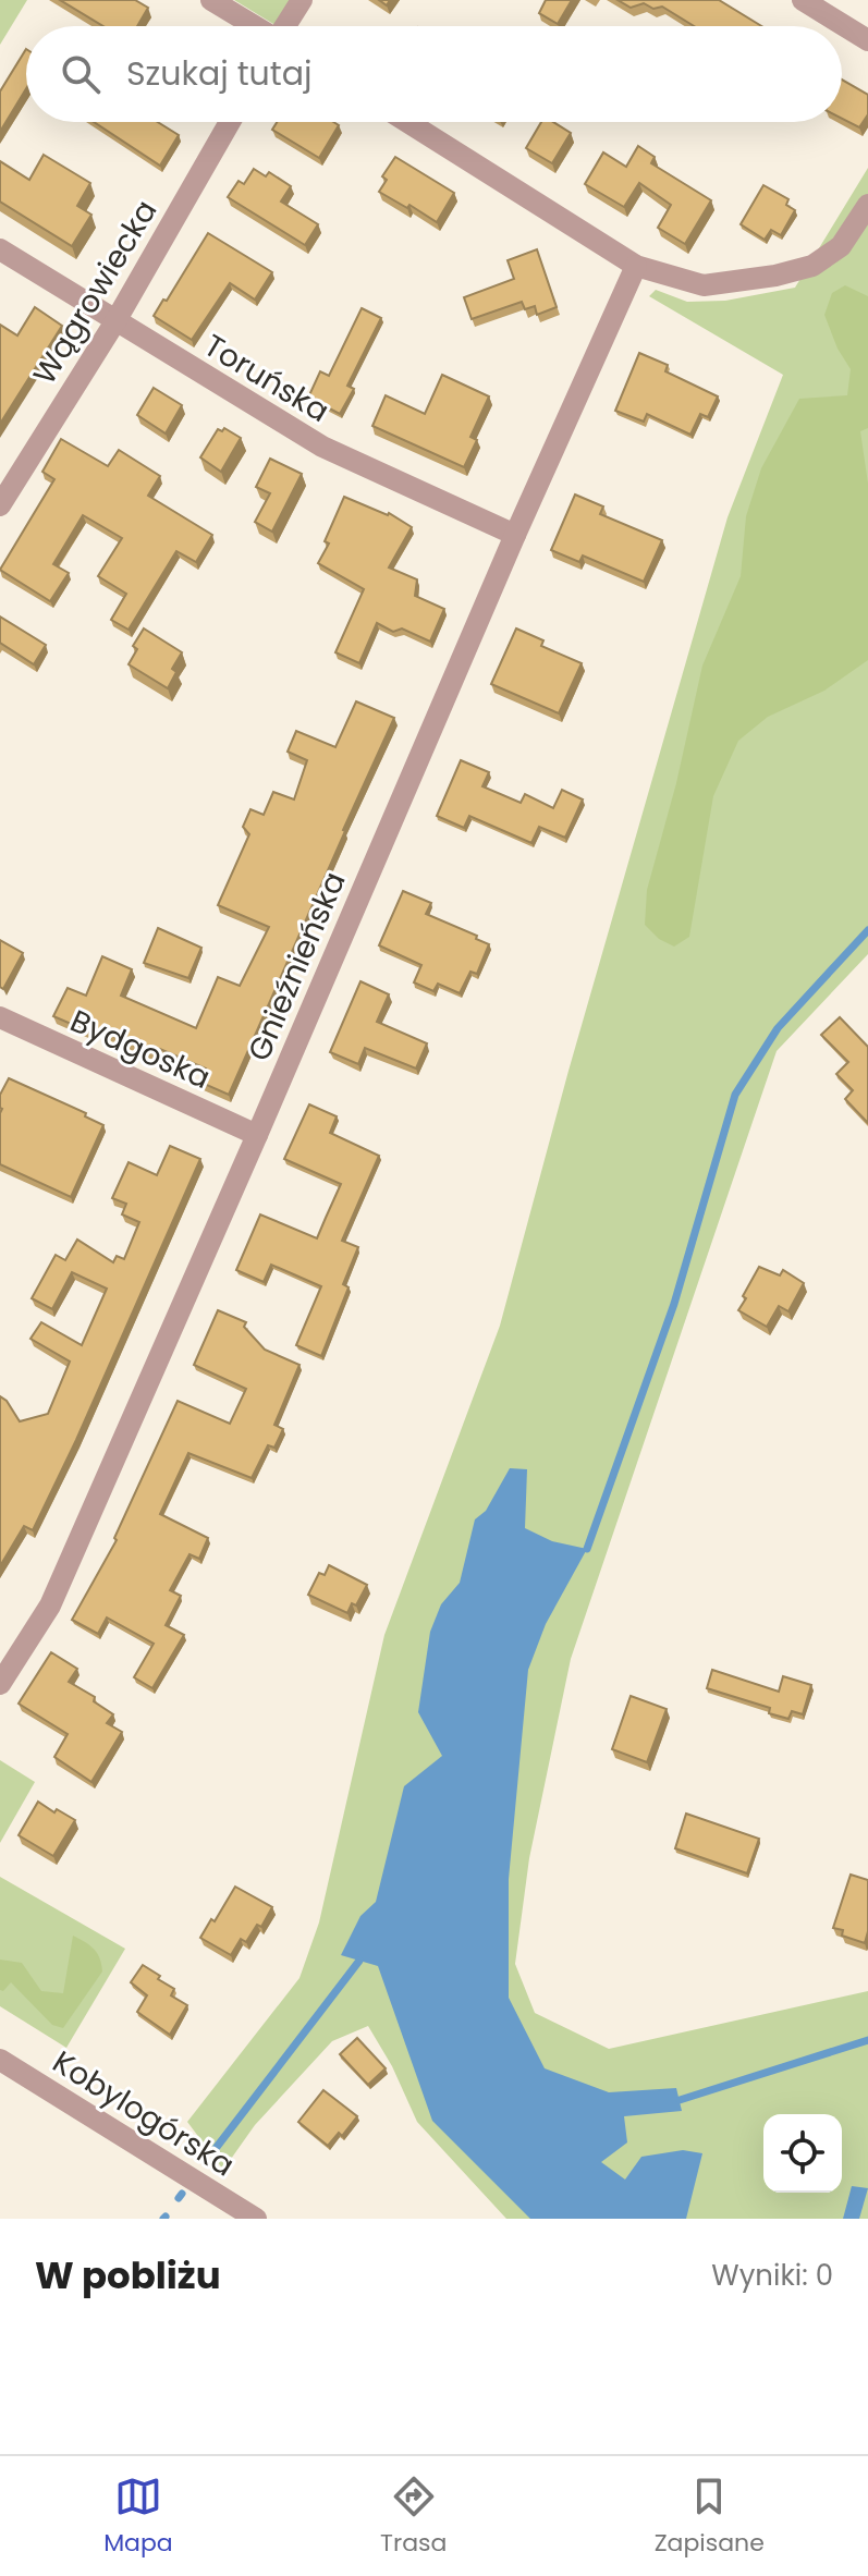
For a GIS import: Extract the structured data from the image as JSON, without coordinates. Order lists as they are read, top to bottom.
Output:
{
  "streets": {
    "street": [
      "Wągrowiecka",
      "Toruńska",
      "Gnieźnieńska",
      "Bydgoska",
      "Kobylogórska"
    ]
  },
  "crossings": [
    ["Wągrowiecka", "Toruńska"],
    ["Toruńska", "Gnieźnieńska"],
    ["Gnieźnieńska", "Bydgoska"]
  ],
  "page": {
    "search": "Szukaj tutaj",
    "heading": ["W pobliżu", "Wyniki: 0"],
    "nav": ["Mapa", "Trasa", "Zapisane"]
  }
}
